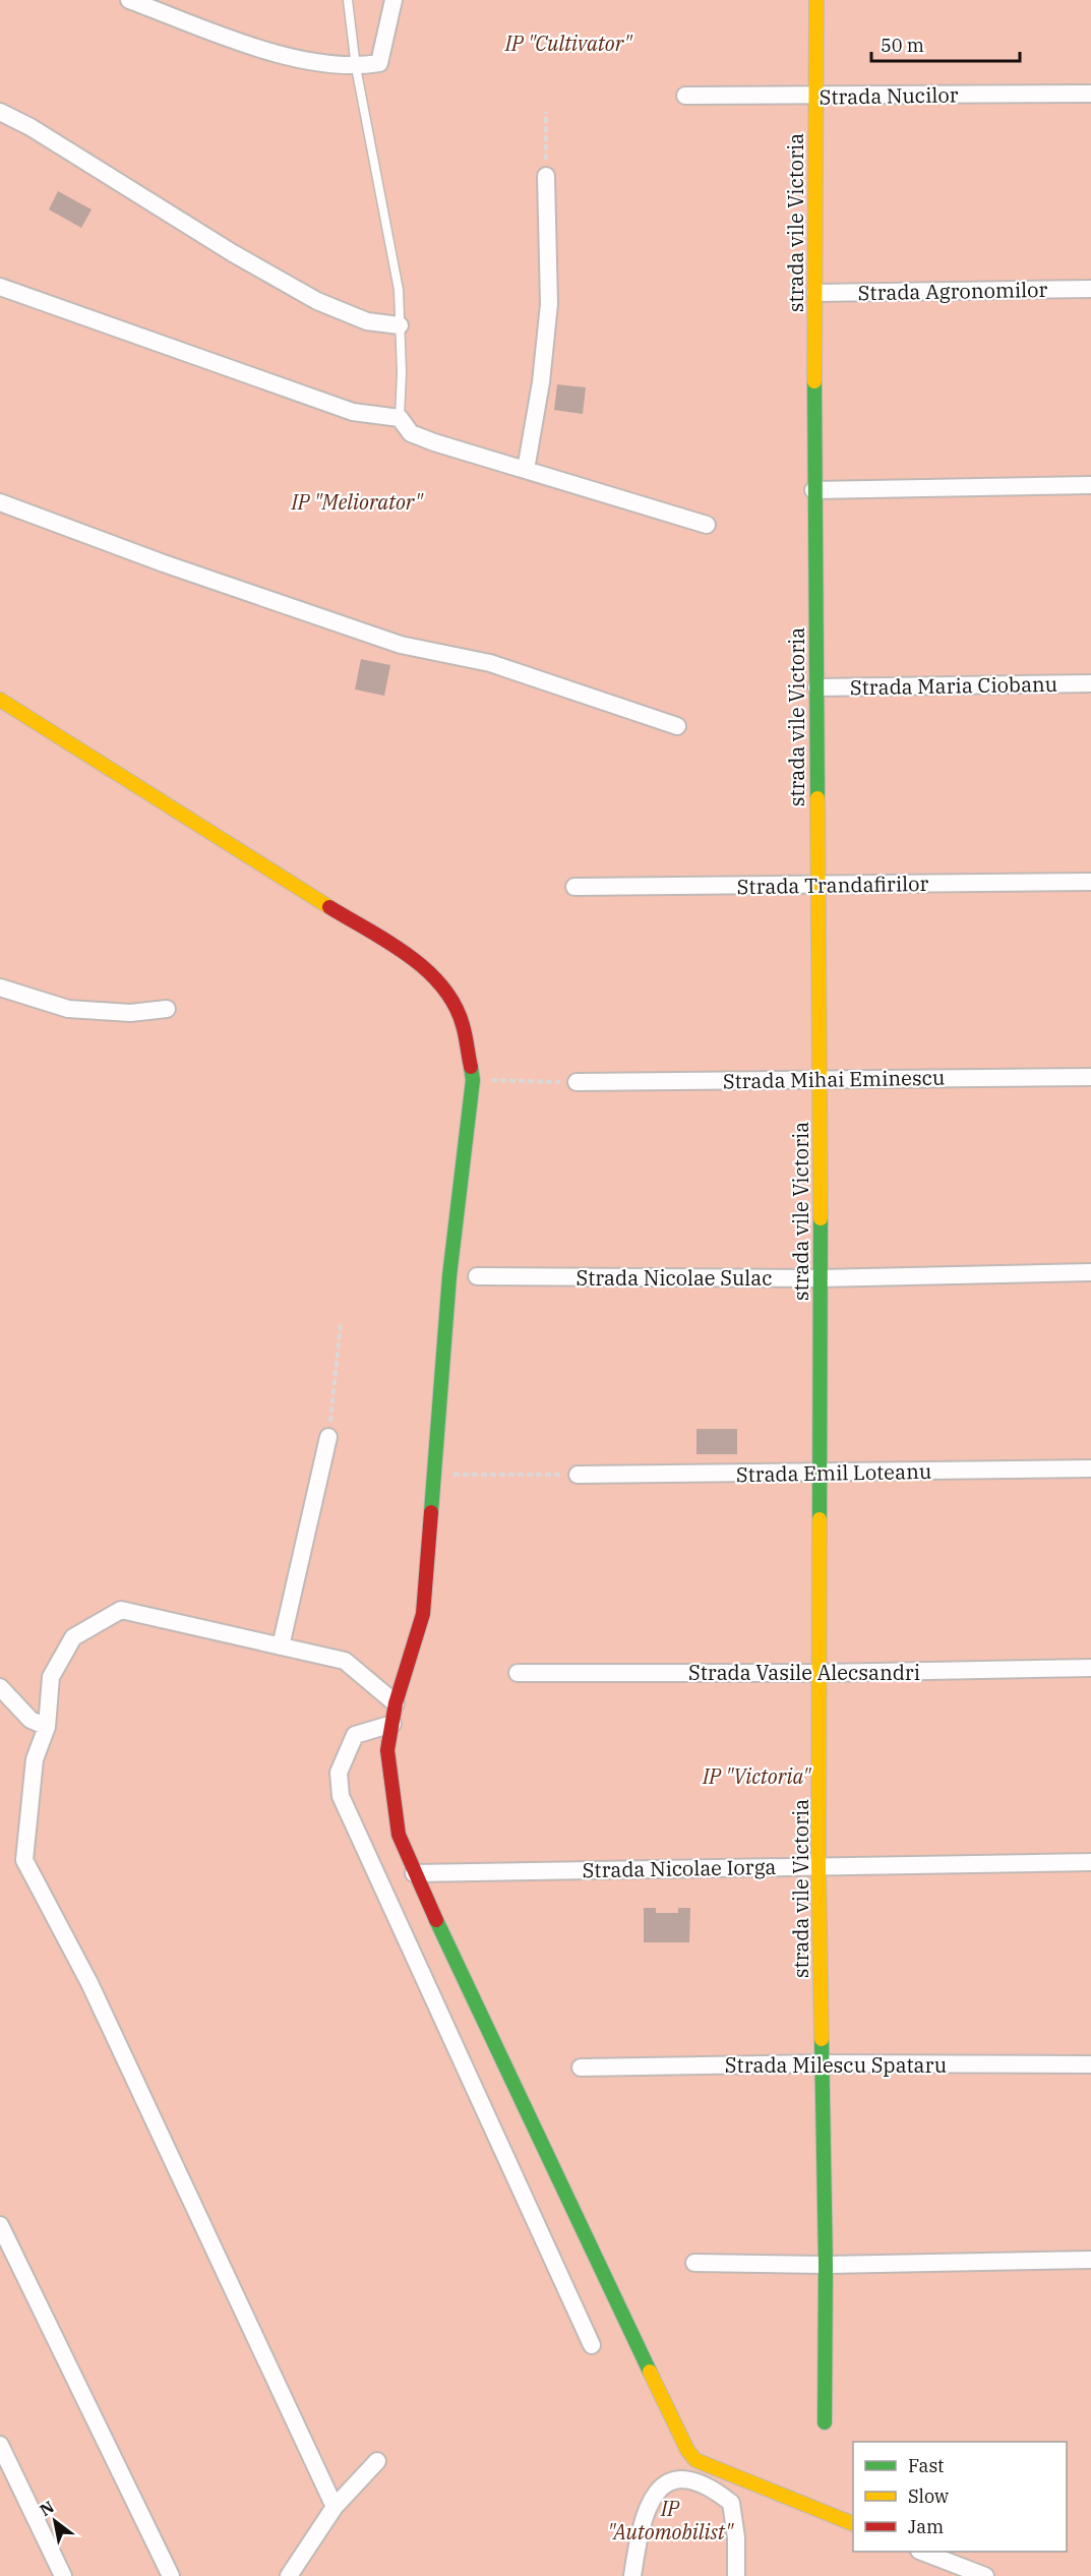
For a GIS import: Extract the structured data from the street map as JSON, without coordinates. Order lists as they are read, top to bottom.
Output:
{
  "streets": {
    "street": [
      "Strada Nucilor",
      "strada vile Victoria",
      "Strada Agronomilor",
      "Strada Maria Ciobanu",
      "Strada Trandafirilor",
      "Strada Mihai Eminescu",
      "Strada Nicolae Sulac",
      "Strada Emil Loteanu",
      "Strada Vasile Alecsandri",
      "Strada Nicolae Iorga",
      "Strada Milescu Spataru"
    ]
  },
  "crossings": [
    ["Strada Nucilor", "strada vile Victoria"],
    ["strada vile Victoria", "Strada Agronomilor"],
    ["strada vile Victoria", "Strada Maria Ciobanu"],
    ["strada vile Victoria", "Strada Trandafirilor"],
    ["strada vile Victoria", "Strada Mihai Eminescu"],
    ["strada vile Victoria", "Strada Nicolae Sulac"],
    ["strada vile Victoria", "Strada Emil Loteanu"],
    ["strada vile Victoria", "Strada Vasile Alecsandri"],
    ["strada vile Victoria", "Strada Nicolae Iorga"],
    ["strada vile Victoria", "Strada Milescu Spataru"]
  ],
  "parks": [
    "IP \"Cultivator\"",
    "IP \"Meliorator\"",
    "IP \"Victoria\"",
    "IP \"Automobilist\""
  ],
  "legend": ["Fast", "Slow", "Jam"],
  "scale_bar": "50 m",
  "north": "top left"
}
